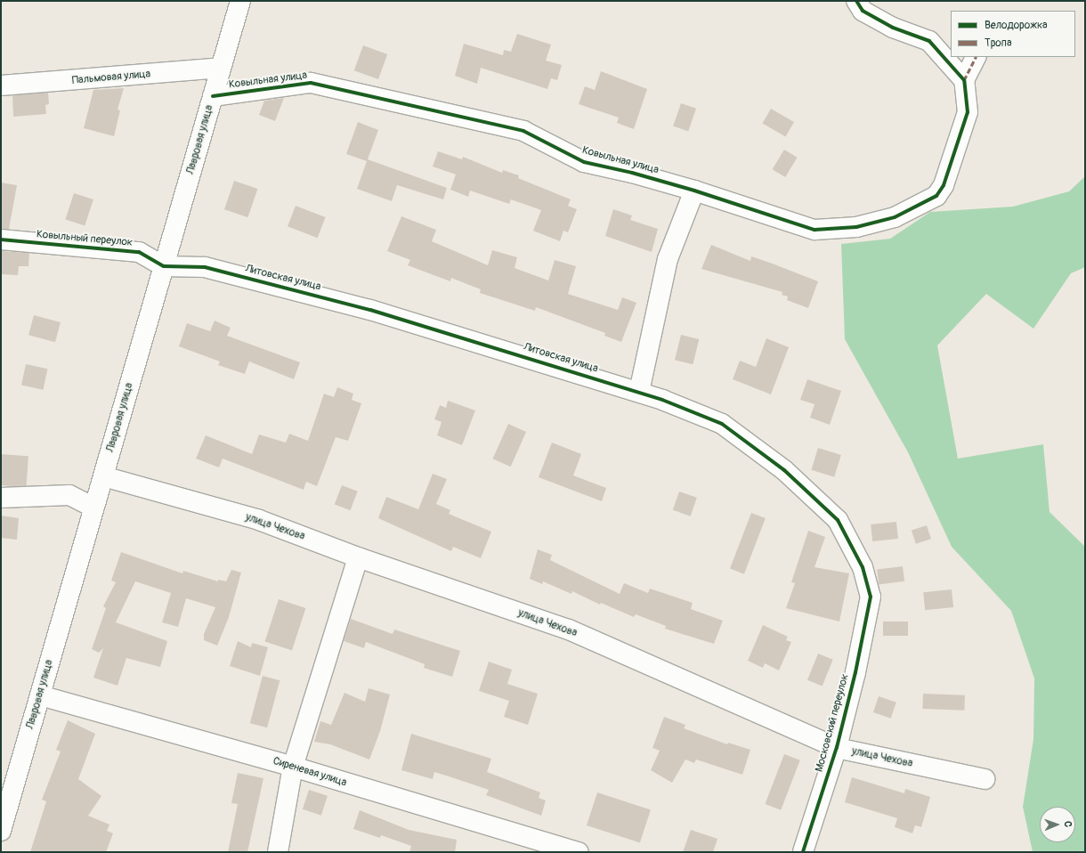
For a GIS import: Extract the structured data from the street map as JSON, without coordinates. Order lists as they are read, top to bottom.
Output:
{
  "streets": {
    "street": [
      "Пальмовая улица",
      "Ковыльная улица",
      "Лавровая улица",
      "Ковыльный переулок",
      "Литовская улица",
      "улица Чехова",
      "Московский переулок",
      "Сиреневая улица"
    ]
  },
  "crossings": [
    ["Пальмовая улица", "Лавровая улица"],
    ["Ковыльная улица", "Лавровая улица"],
    ["Лавровая улица", "Ковыльный переулок"],
    ["Лавровая улица", "Литовская улица"],
    ["Лавровая улица", "улица Чехова"],
    ["Лавровая улица", "Сиреневая улица"],
    ["Ковыльный переулок", "Литовская улица"],
    ["Литовская улица", "Московский переулок"],
    ["улица Чехова", "Московский переулок"]
  ],
  "legend": ["Велодорожка", "Тропа"],
  "north": "right"
}
